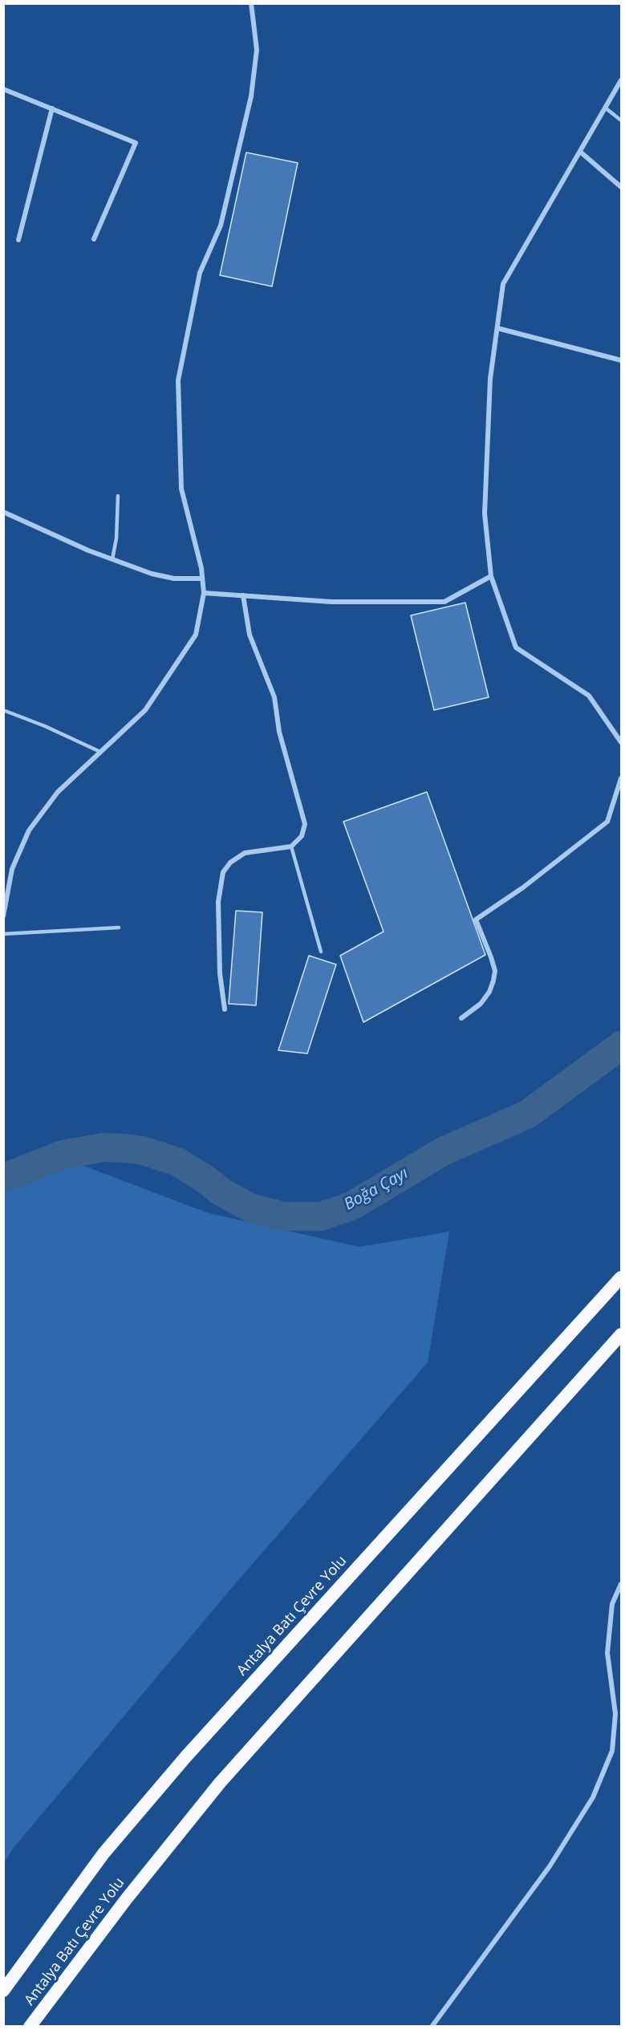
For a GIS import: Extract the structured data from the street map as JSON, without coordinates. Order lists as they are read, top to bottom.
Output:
{
  "streets": {
    "highway": ["Antalya Batı Çevre Yolu"]
  },
  "water": ["Boğa Çayı"]
}
